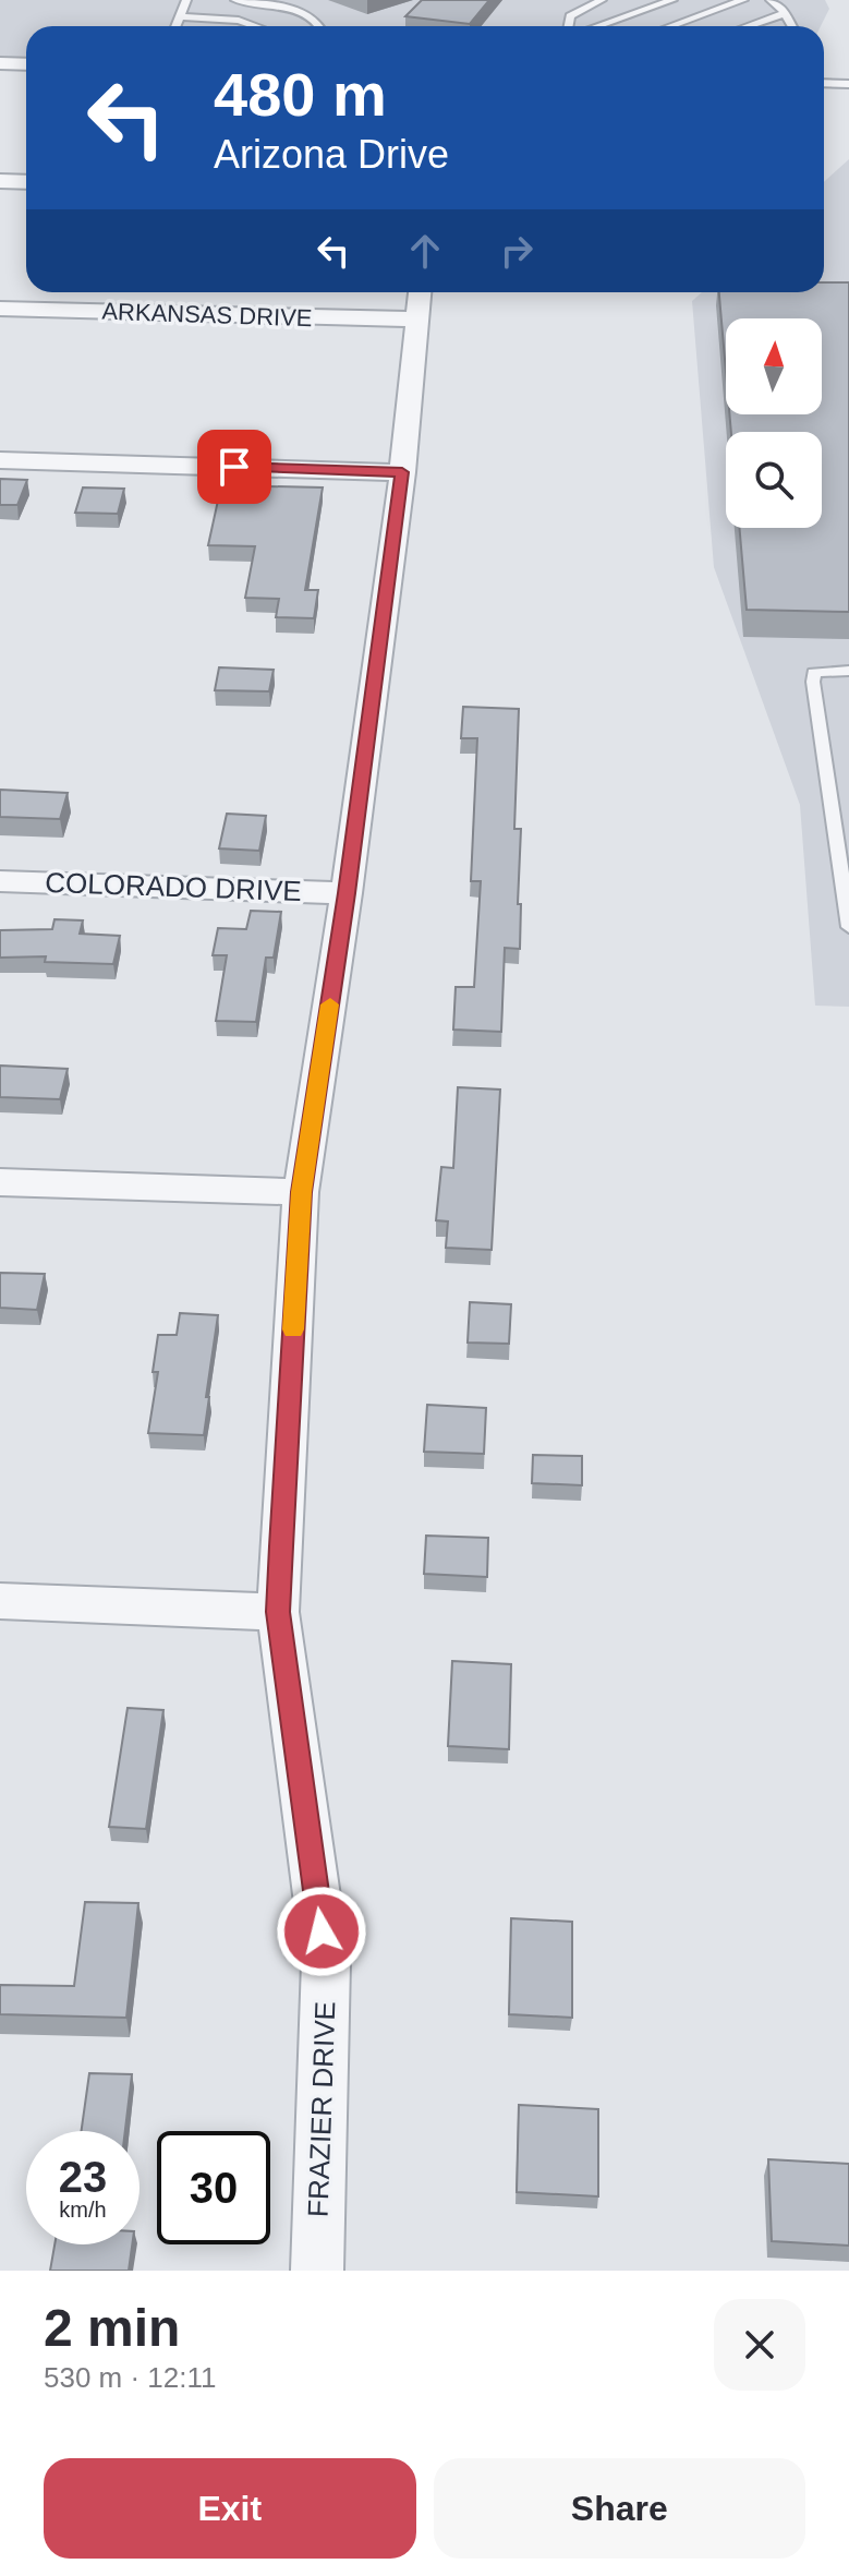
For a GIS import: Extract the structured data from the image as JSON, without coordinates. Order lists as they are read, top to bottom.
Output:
{
  "streets": {
    "street": ["ARKANSAS DRIVE", "COLORADO DRIVE", "FRAZIER DRIVE"]
  },
  "crossings": [
    ["ARKANSAS DRIVE", "FRAZIER DRIVE"],
    ["COLORADO DRIVE", "FRAZIER DRIVE"]
  ],
  "north": "top",
  "page": {
    "turn": ["480 m", "Arizona Drive"],
    "speed": "23 km/h",
    "limit": "30",
    "heading": ["2 min", "530 m · 12:11"],
    "buttons": ["Exit", "Share"]
  }
}
